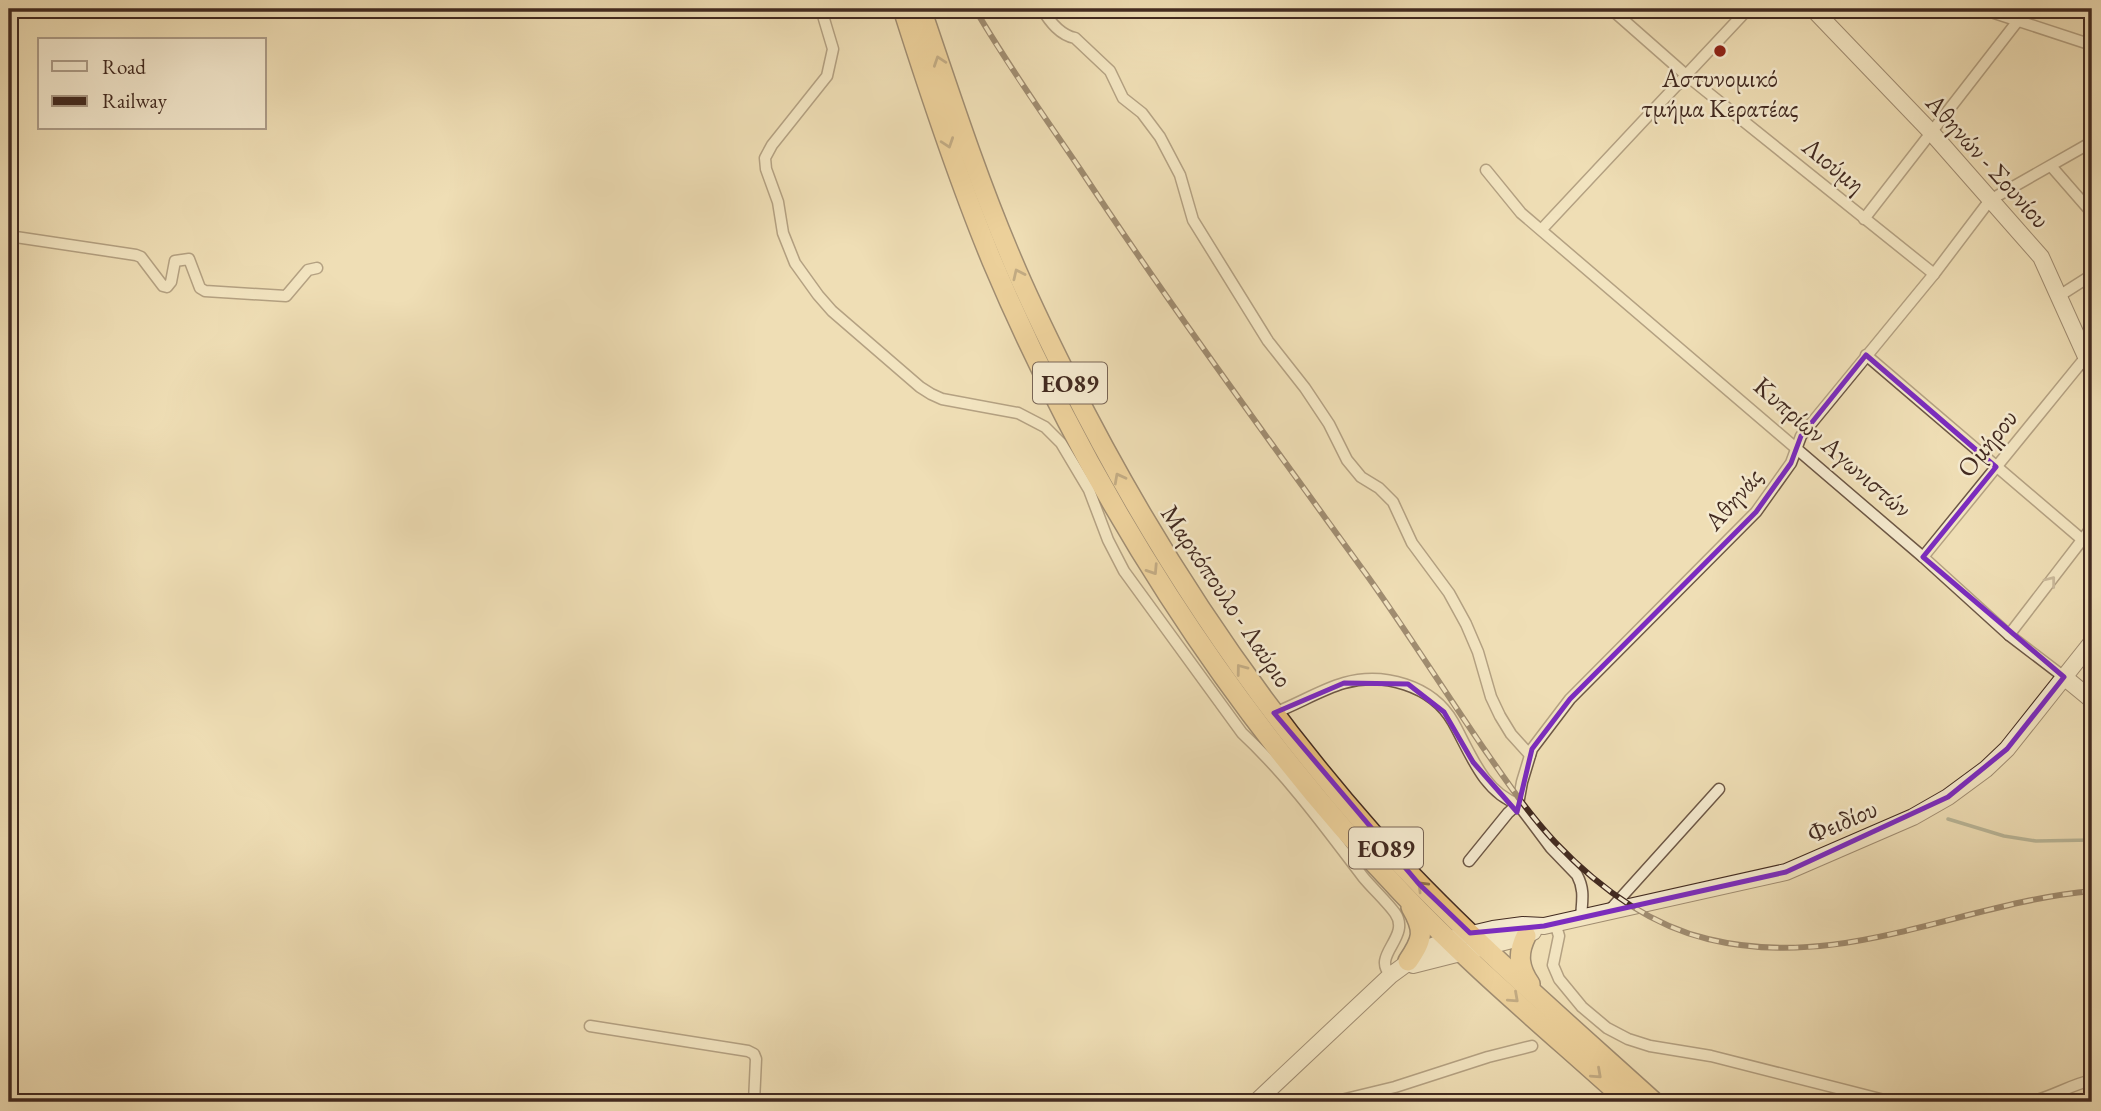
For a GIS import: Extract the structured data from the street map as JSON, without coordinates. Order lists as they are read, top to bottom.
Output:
{
  "streets": {
    "highway": ["ΕΟ89", "Μαρκόπουλο - Λαύριο"],
    "main road": ["Αθηνών - Σουνίου", "Κυπρίων Αγωνιστών", "Φειδίου"],
    "street": ["Λιούμη", "Ομήρου", "Αθηνάς"]
  },
  "crossings": [
    ["Αθηνών - Σουνίου", "Ομήρου"],
    ["Αθηνών - Σουνίου", "Αθηνάς"],
    ["Λιούμη", "Αθηνάς"],
    ["Ομήρου", "Κυπρίων Αγωνιστών"],
    ["Κυπρίων Αγωνιστών", "Αθηνάς"],
    ["Κυπρίων Αγωνιστών", "Φειδίου"]
  ],
  "places": ["Αστυνομικό τμήμα Κερατέας"],
  "legend": ["Road", "Railway"]
}
